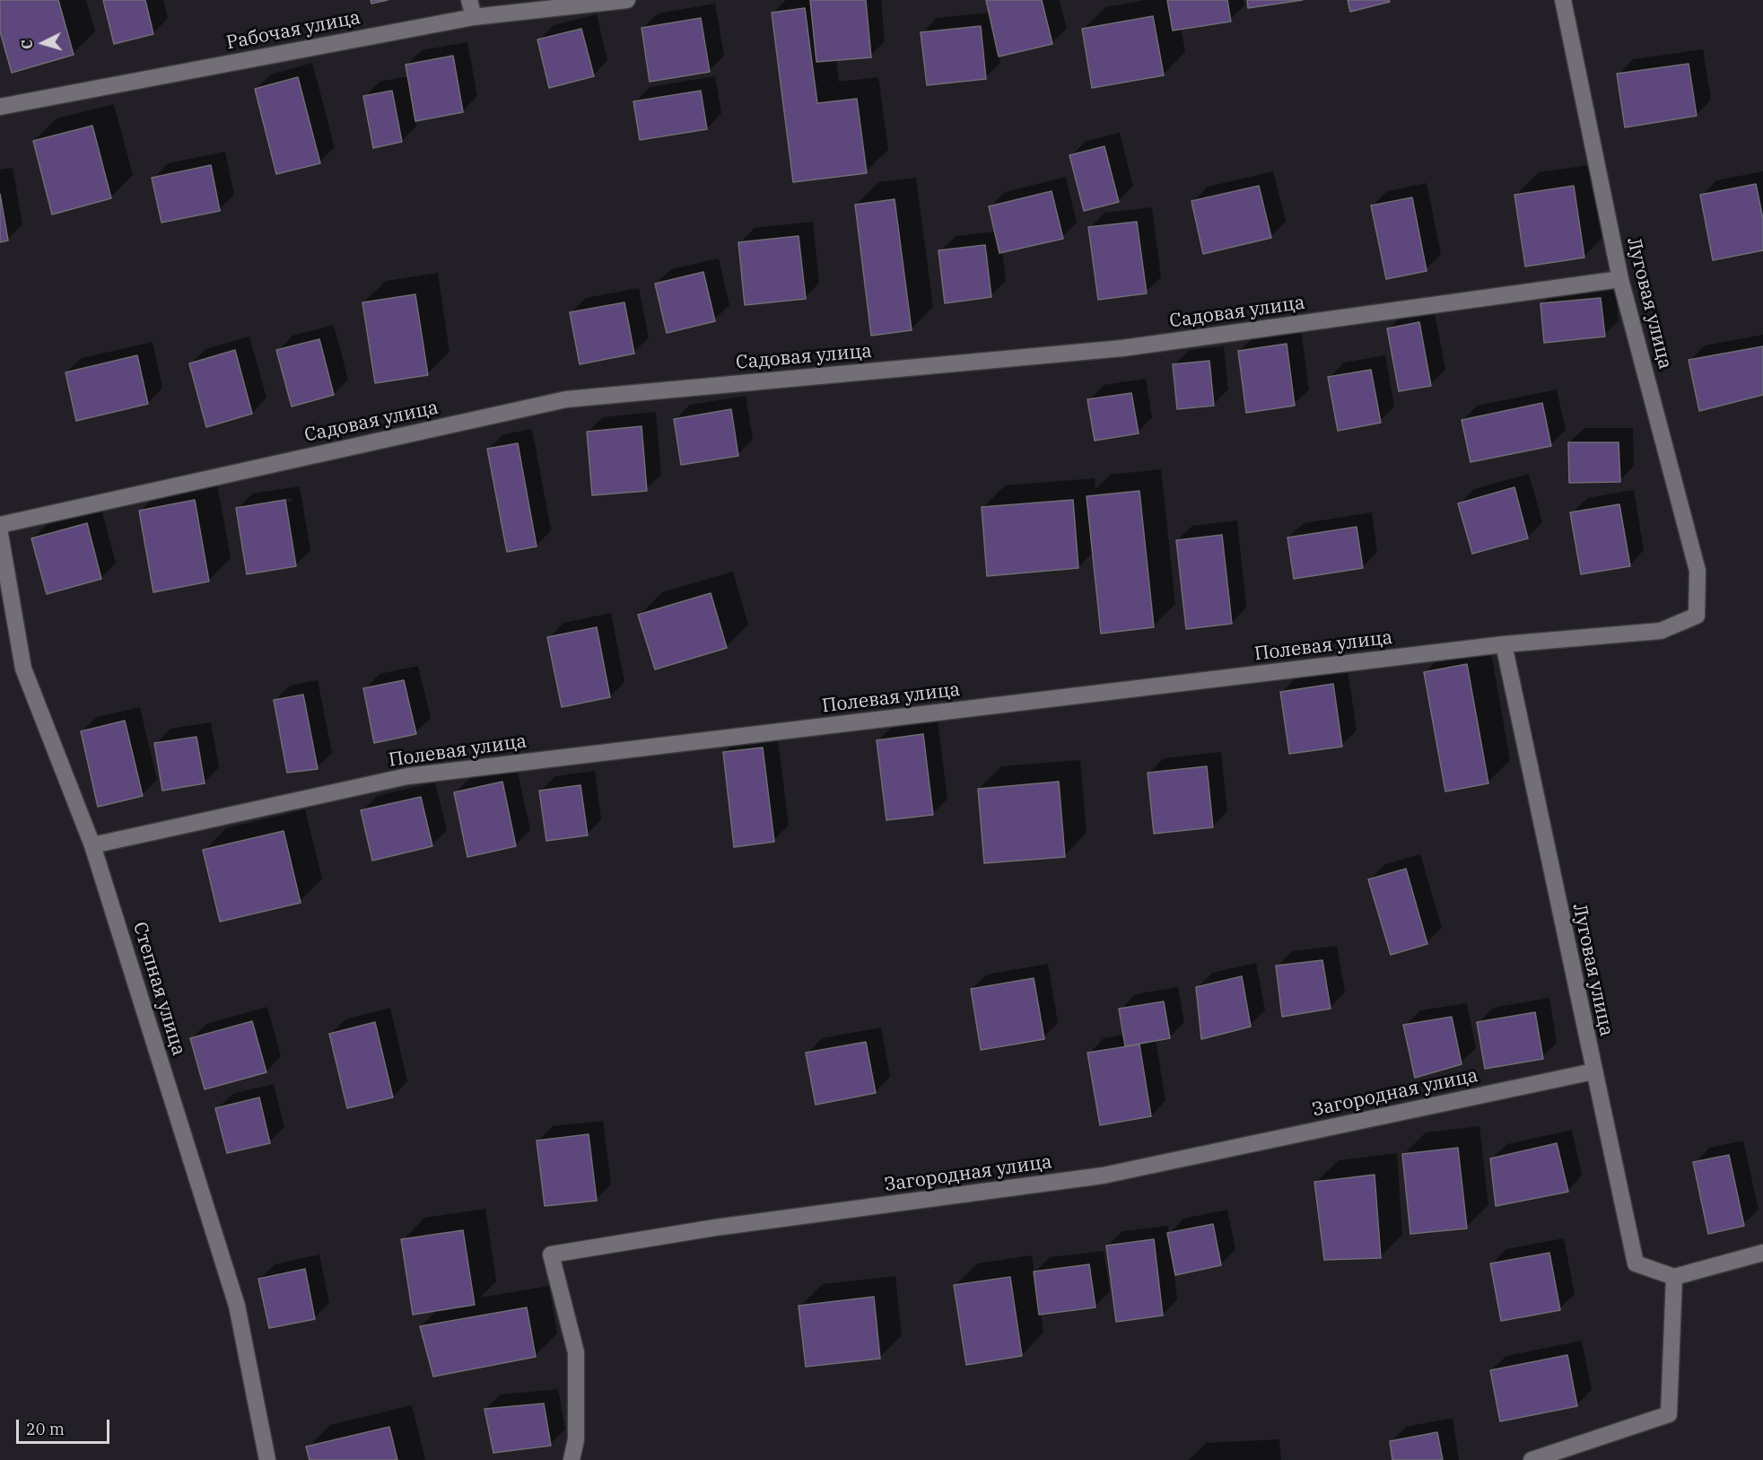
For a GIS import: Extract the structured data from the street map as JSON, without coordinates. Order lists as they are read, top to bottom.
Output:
{
  "streets": {
    "street": [
      "Рабочая улица",
      "Луговая улица",
      "Садовая улица",
      "Полевая улица",
      "Степная улица",
      "Загородная улица"
    ]
  },
  "crossings": [
    ["Луговая улица", "Садовая улица"],
    ["Луговая улица", "Полевая улица"],
    ["Луговая улица", "Загородная улица"],
    ["Полевая улица", "Степная улица"]
  ],
  "scale_bar": "20 m",
  "north": "left"
}
